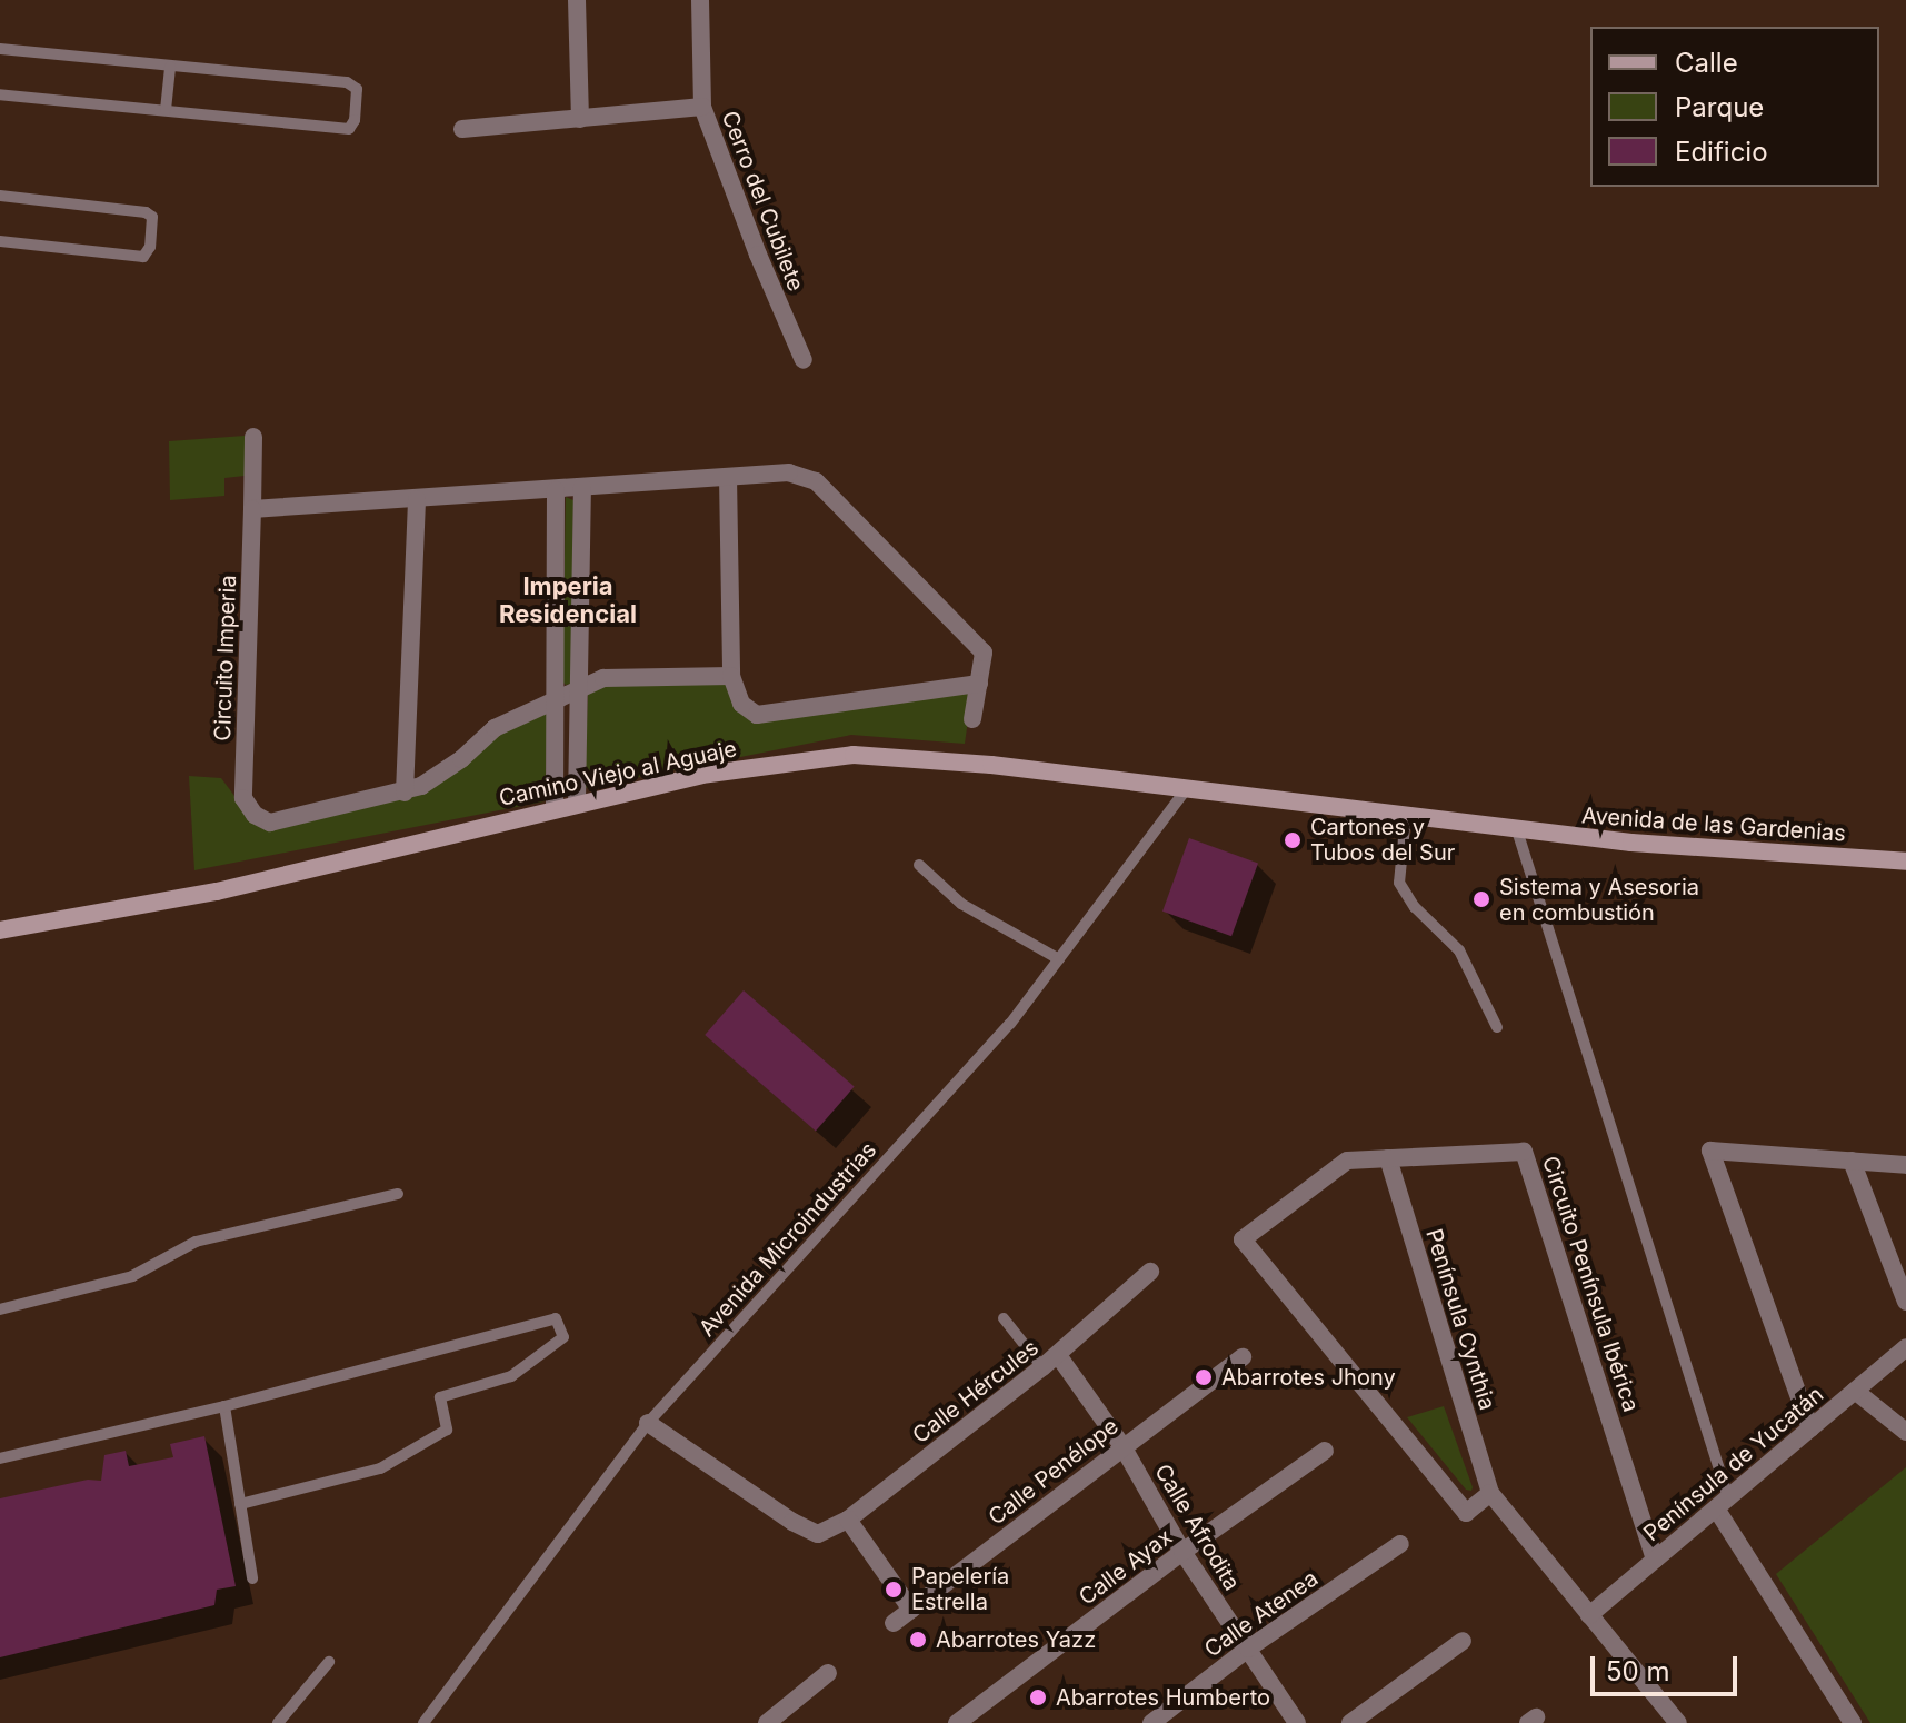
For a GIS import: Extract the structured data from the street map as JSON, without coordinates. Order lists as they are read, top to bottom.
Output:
{
  "streets": {
    "street": [
      "Cerro del Cubilete",
      "Circuito Imperia",
      "Camino Viejo al Aguaje",
      "Avenida de las Gardenias",
      "Circuito Península Ibérica",
      "Península Cynthia",
      "Calle Hércules",
      "Península de Yucatán",
      "Calle Penélope",
      "Calle Afrodita",
      "Calle Ayax",
      "Calle Atenea"
    ],
    "lane": ["Avenida Microindustrias"]
  },
  "crossings": [
    ["Camino Viejo al Aguaje", "Avenida de las Gardenias"],
    ["Camino Viejo al Aguaje", "Avenida Microindustrias"],
    ["Avenida Microindustrias", "Calle Hércules"],
    ["Circuito Península Ibérica", "Península Cynthia"],
    ["Circuito Península Ibérica", "Península de Yucatán"],
    ["Calle Hércules", "Calle Afrodita"],
    ["Calle Penélope", "Calle Afrodita"],
    ["Calle Afrodita", "Calle Ayax"],
    ["Calle Afrodita", "Calle Atenea"]
  ],
  "districts": ["Imperia Residencial"],
  "places": [
    "Cartones y Tubos del Sur",
    "Sistema y Asesoria en combustión",
    "Abarrotes Jhony",
    "Papelería Estrella",
    "Abarrotes Yazz",
    "Abarrotes Humberto"
  ],
  "legend": ["Calle", "Parque", "Edificio"],
  "scale_bar": "50 m"
}
